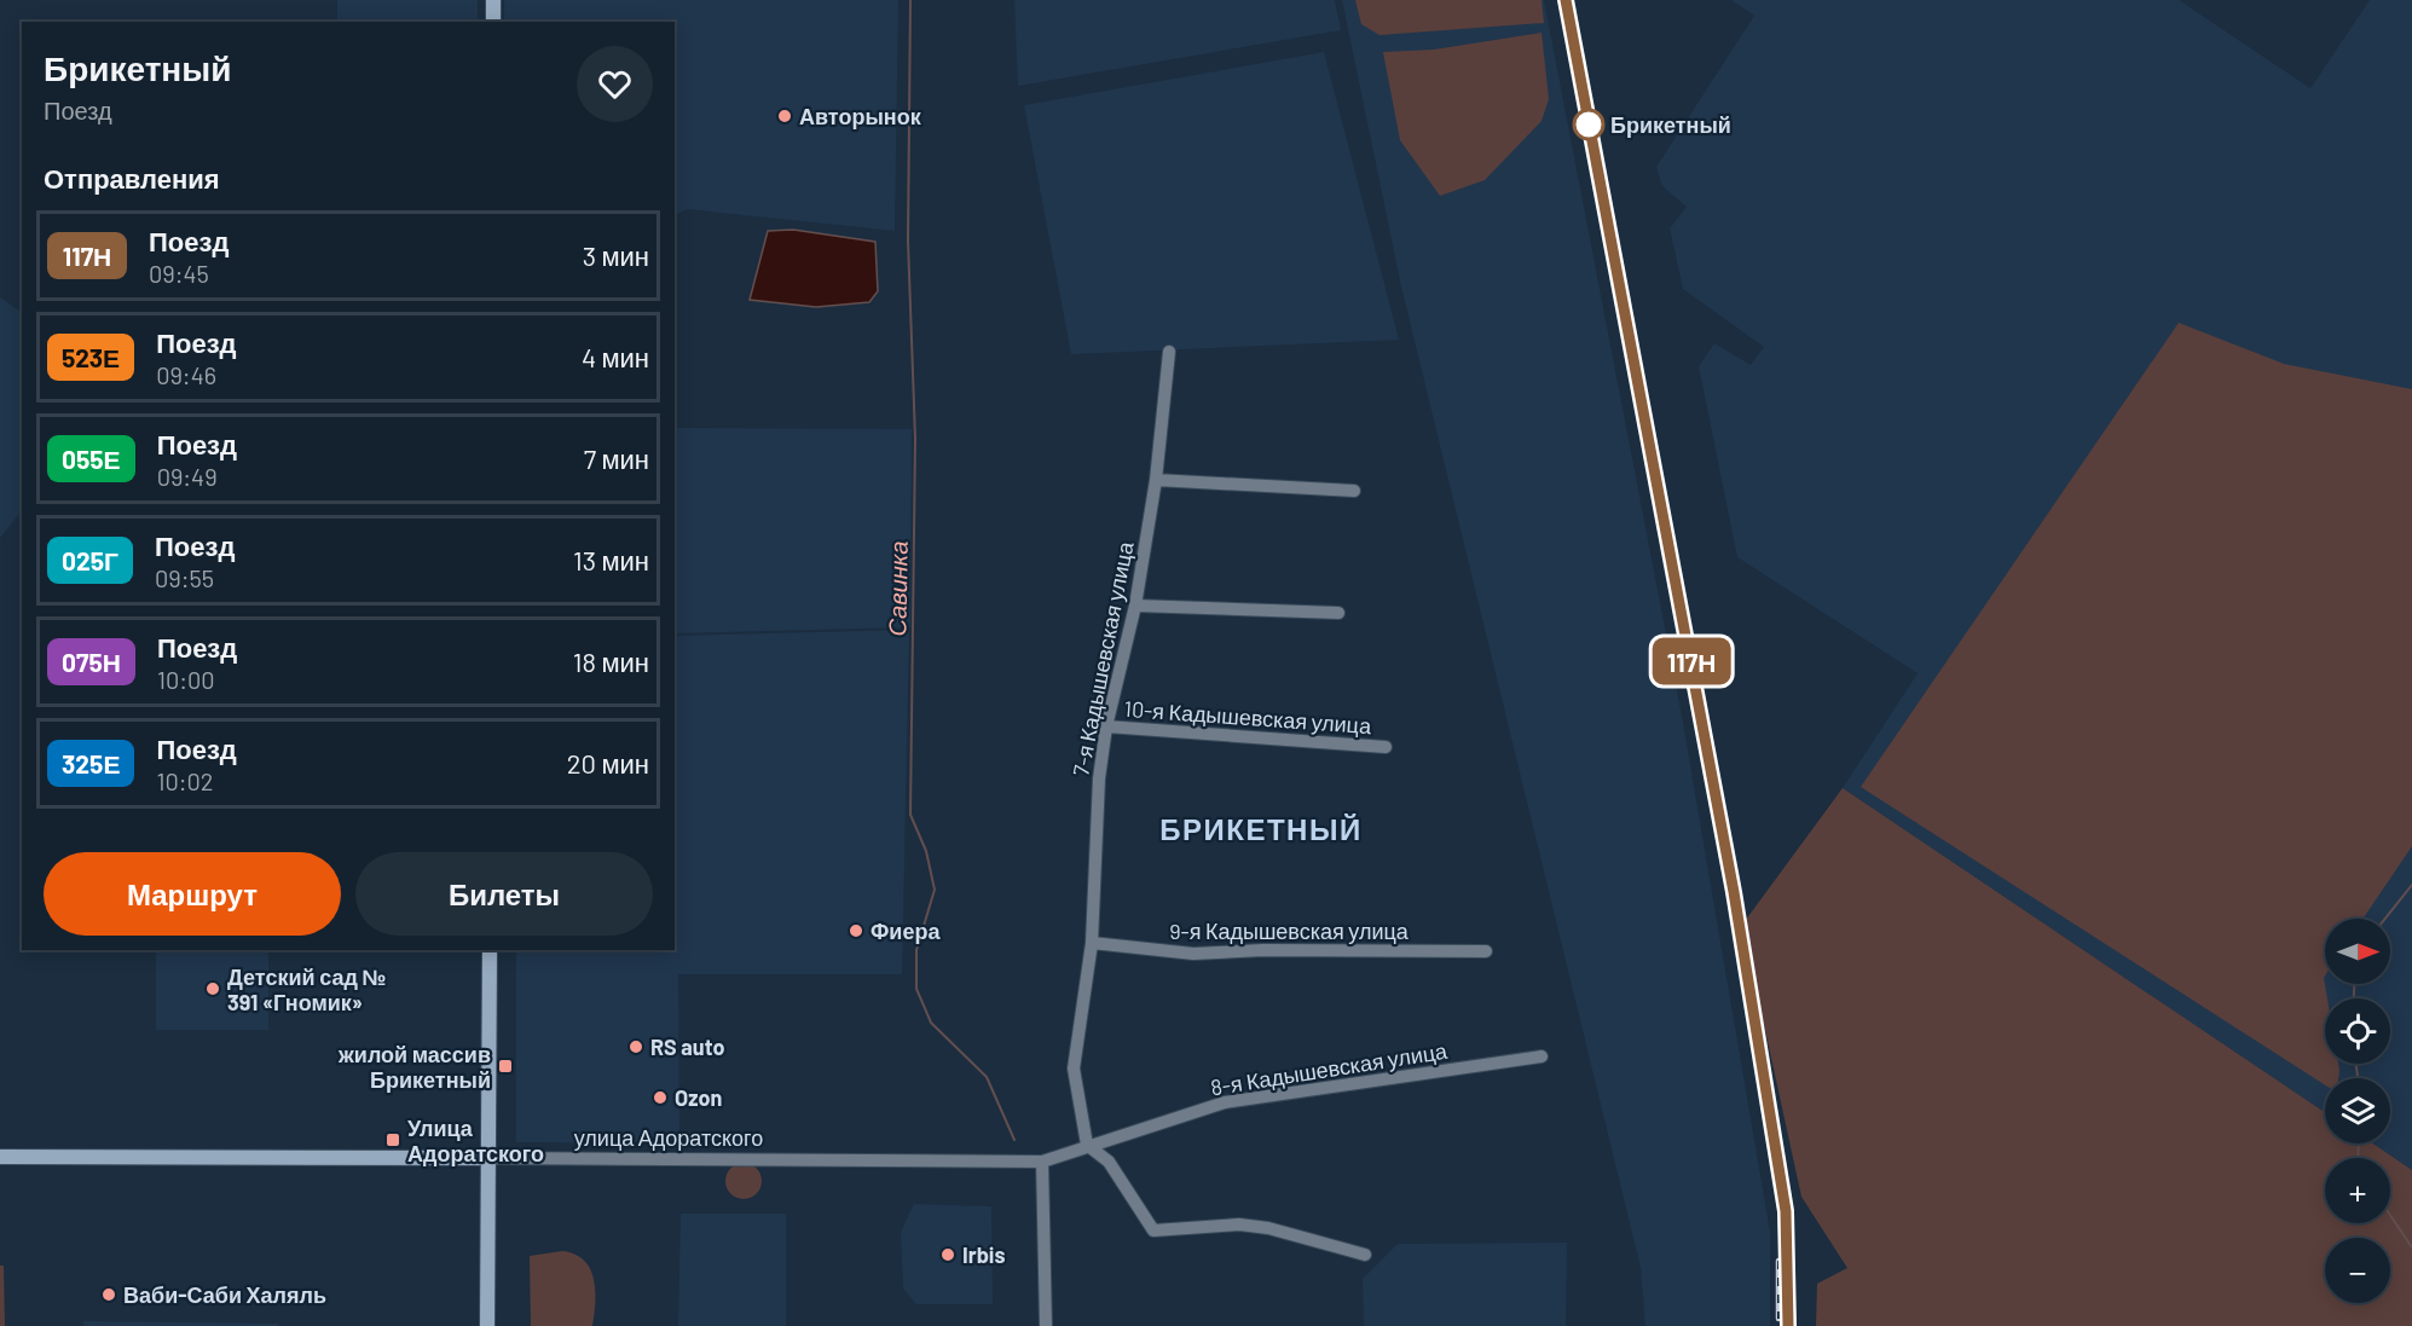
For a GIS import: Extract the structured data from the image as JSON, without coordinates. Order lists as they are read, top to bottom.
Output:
{
  "streets": {
    "street": [
      "7-я Кадышевская улица",
      "10-я Кадышевская улица",
      "9-я Кадышевская улица",
      "8-я Кадышевская улица",
      "улица Адоратского"
    ]
  },
  "crossings": [
    ["7-я Кадышевская улица", "10-я Кадышевская улица"],
    ["7-я Кадышевская улица", "9-я Кадышевская улица"],
    ["7-я Кадышевская улица", "8-я Кадышевская улица"],
    ["8-я Кадышевская улица", "улица Адоратского"]
  ],
  "districts": ["БРИКЕТНЫЙ"],
  "water": ["Савинка"],
  "places": {
    "other": [
      "Авторынок",
      "Брикетный",
      "Фиера",
      "Детский сад № 391 «Гномик»",
      "RS auto",
      "Ozon",
      "Irbis",
      "Ваби-Саби Халяль"
    ],
    "transit": ["жилой массив Брикетный", "Улица Адоратского"]
  },
  "north": "right",
  "page": {
    "on_map": "117Н",
    "heading": [
      ["Брикетный", "Поезд"],
      "Отправления"
    ],
    "list": [
      {
        "mark": "117Н",
        "name": "Поезд",
        "note": "09:45",
        "value": "3 мин"
      },
      {
        "mark": "523Е",
        "name": "Поезд",
        "note": "09:46",
        "value": "4 мин"
      },
      {
        "mark": "055Е",
        "name": "Поезд",
        "note": "09:49",
        "value": "7 мин"
      },
      {
        "mark": "025Г",
        "name": "Поезд",
        "note": "09:55",
        "value": "13 мин"
      },
      {
        "mark": "075Н",
        "name": "Поезд",
        "note": "10:00",
        "value": "18 мин"
      },
      {
        "mark": "325Е",
        "name": "Поезд",
        "note": "10:02",
        "value": "20 мин"
      }
    ],
    "buttons": ["Маршрут", "Билеты"],
    "map_buttons": ["+", "−"]
  }
}
